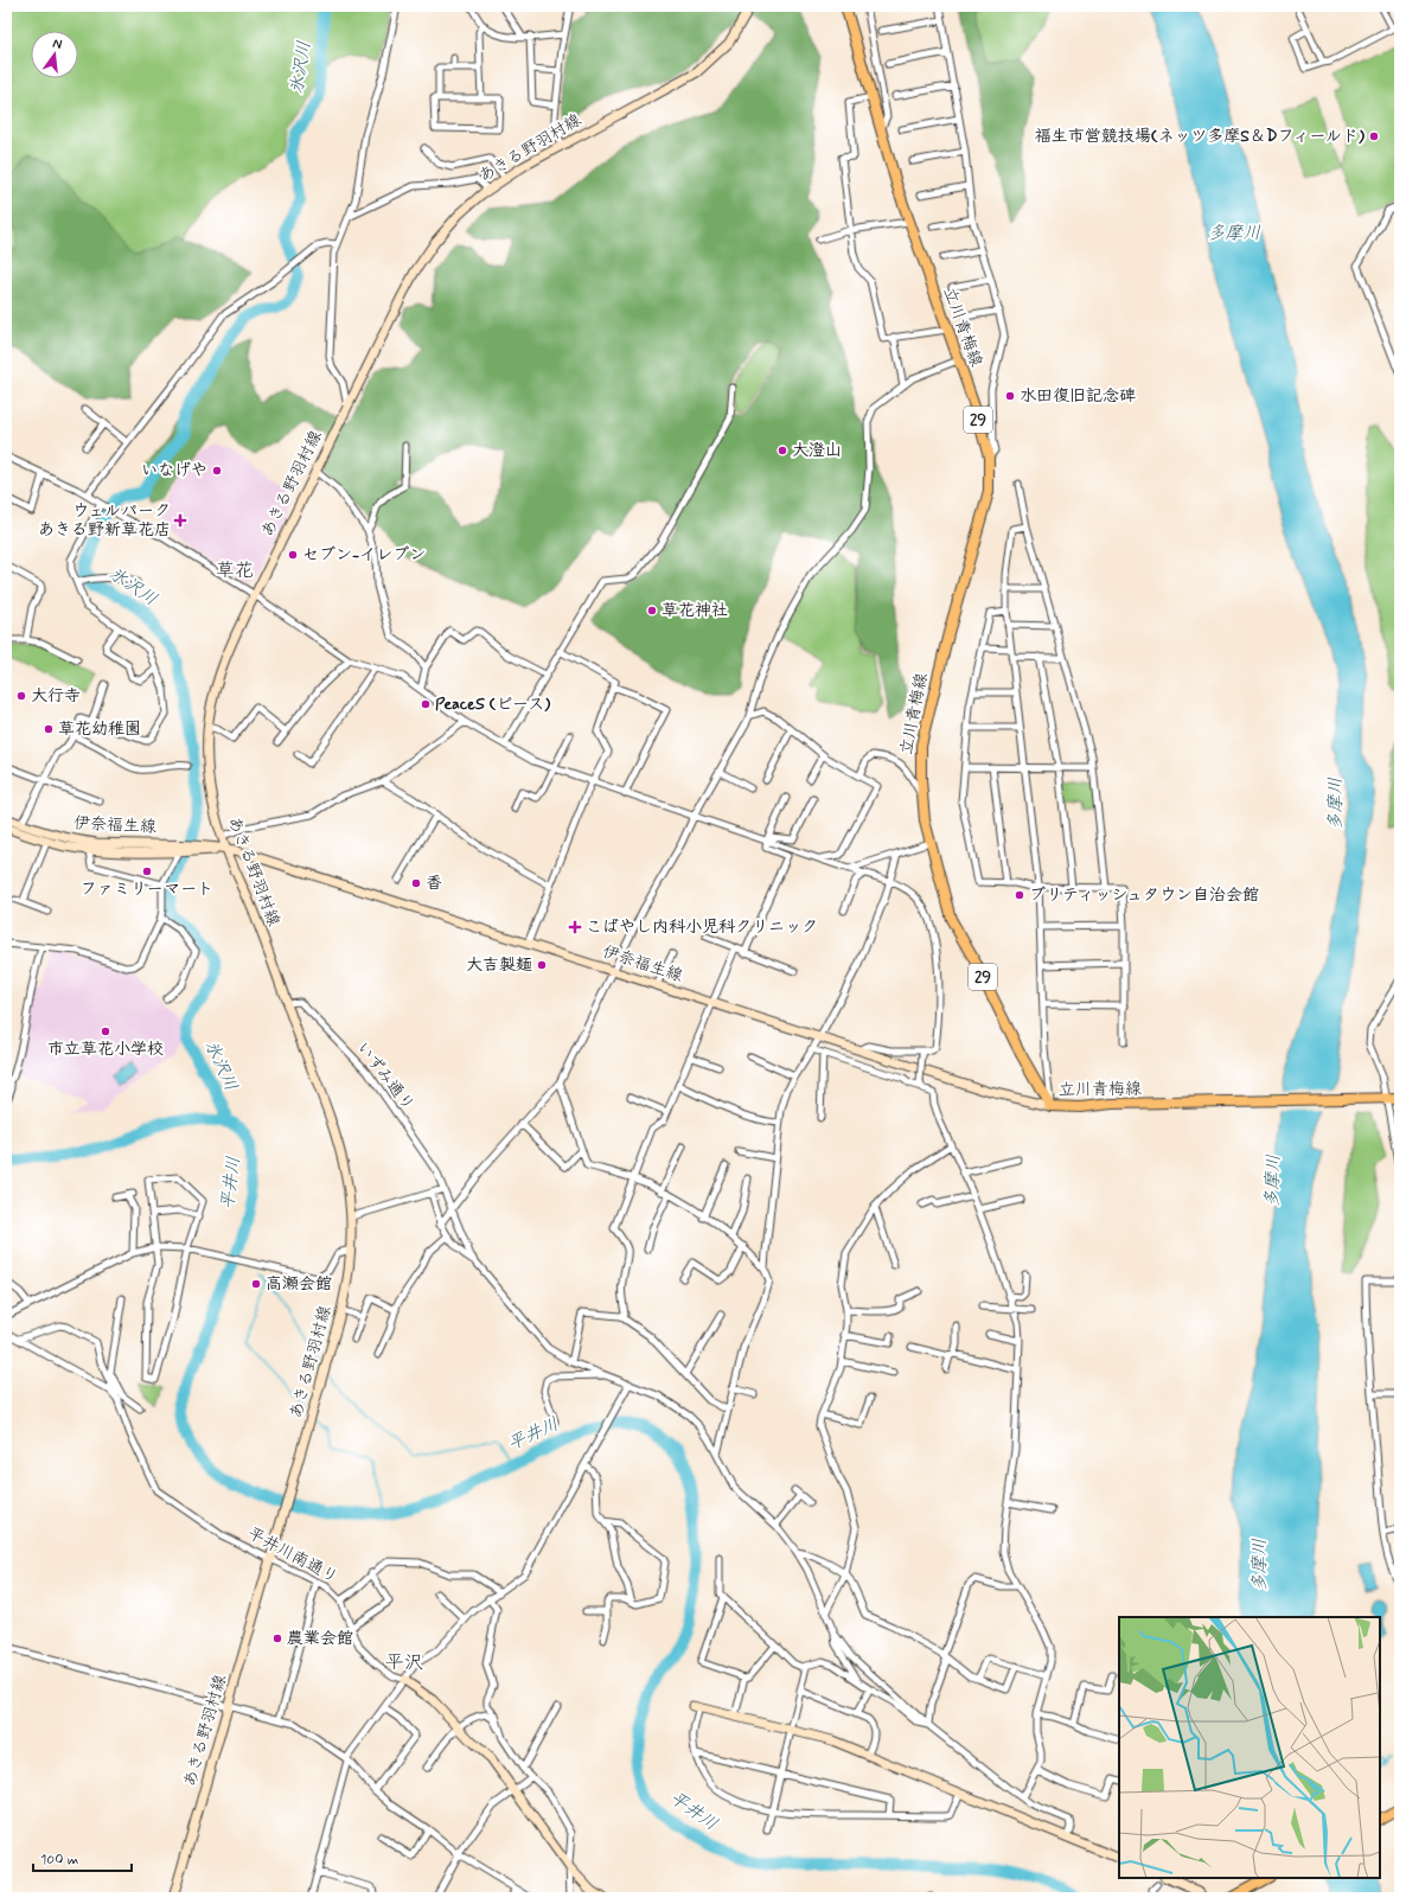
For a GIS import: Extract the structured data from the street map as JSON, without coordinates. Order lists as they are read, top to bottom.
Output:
{
  "streets": {
    "main road": [
      "あきる野羽村線",
      "立川青梅線",
      "29",
      "伊奈福生線",
      "平井川南通り"
    ],
    "street": ["いずみ通り"]
  },
  "crossings": [
    ["あきる野羽村線", "伊奈福生線"],
    ["あきる野羽村線", "いずみ通り"],
    ["あきる野羽村線", "平井川南通り"],
    ["立川青梅線", "伊奈福生線"]
  ],
  "districts": ["草花", "平沢"],
  "water": ["氷沢川", "多摩川", "平井川"],
  "places": {
    "other": [
      "福生市営競技場(ネッツ多摩S＆Dフィールド)",
      "水田復旧記念碑",
      "大澄山",
      "いなげや",
      "セブン-イレブン",
      "草花神社",
      "大行寺",
      "PeaceS (ピース)",
      "草花幼稚園",
      "ファミリーマート",
      "香",
      "ブリティッシュタウン自治会館",
      "大吉製麺",
      "市立草花小学校",
      "高瀬会館",
      "農業会館"
    ],
    "health": ["ウェルパーク あきる野新草花店", "こばやし内科小児科クリニック"]
  },
  "scale_bar": "100 m",
  "north": "top"
}
